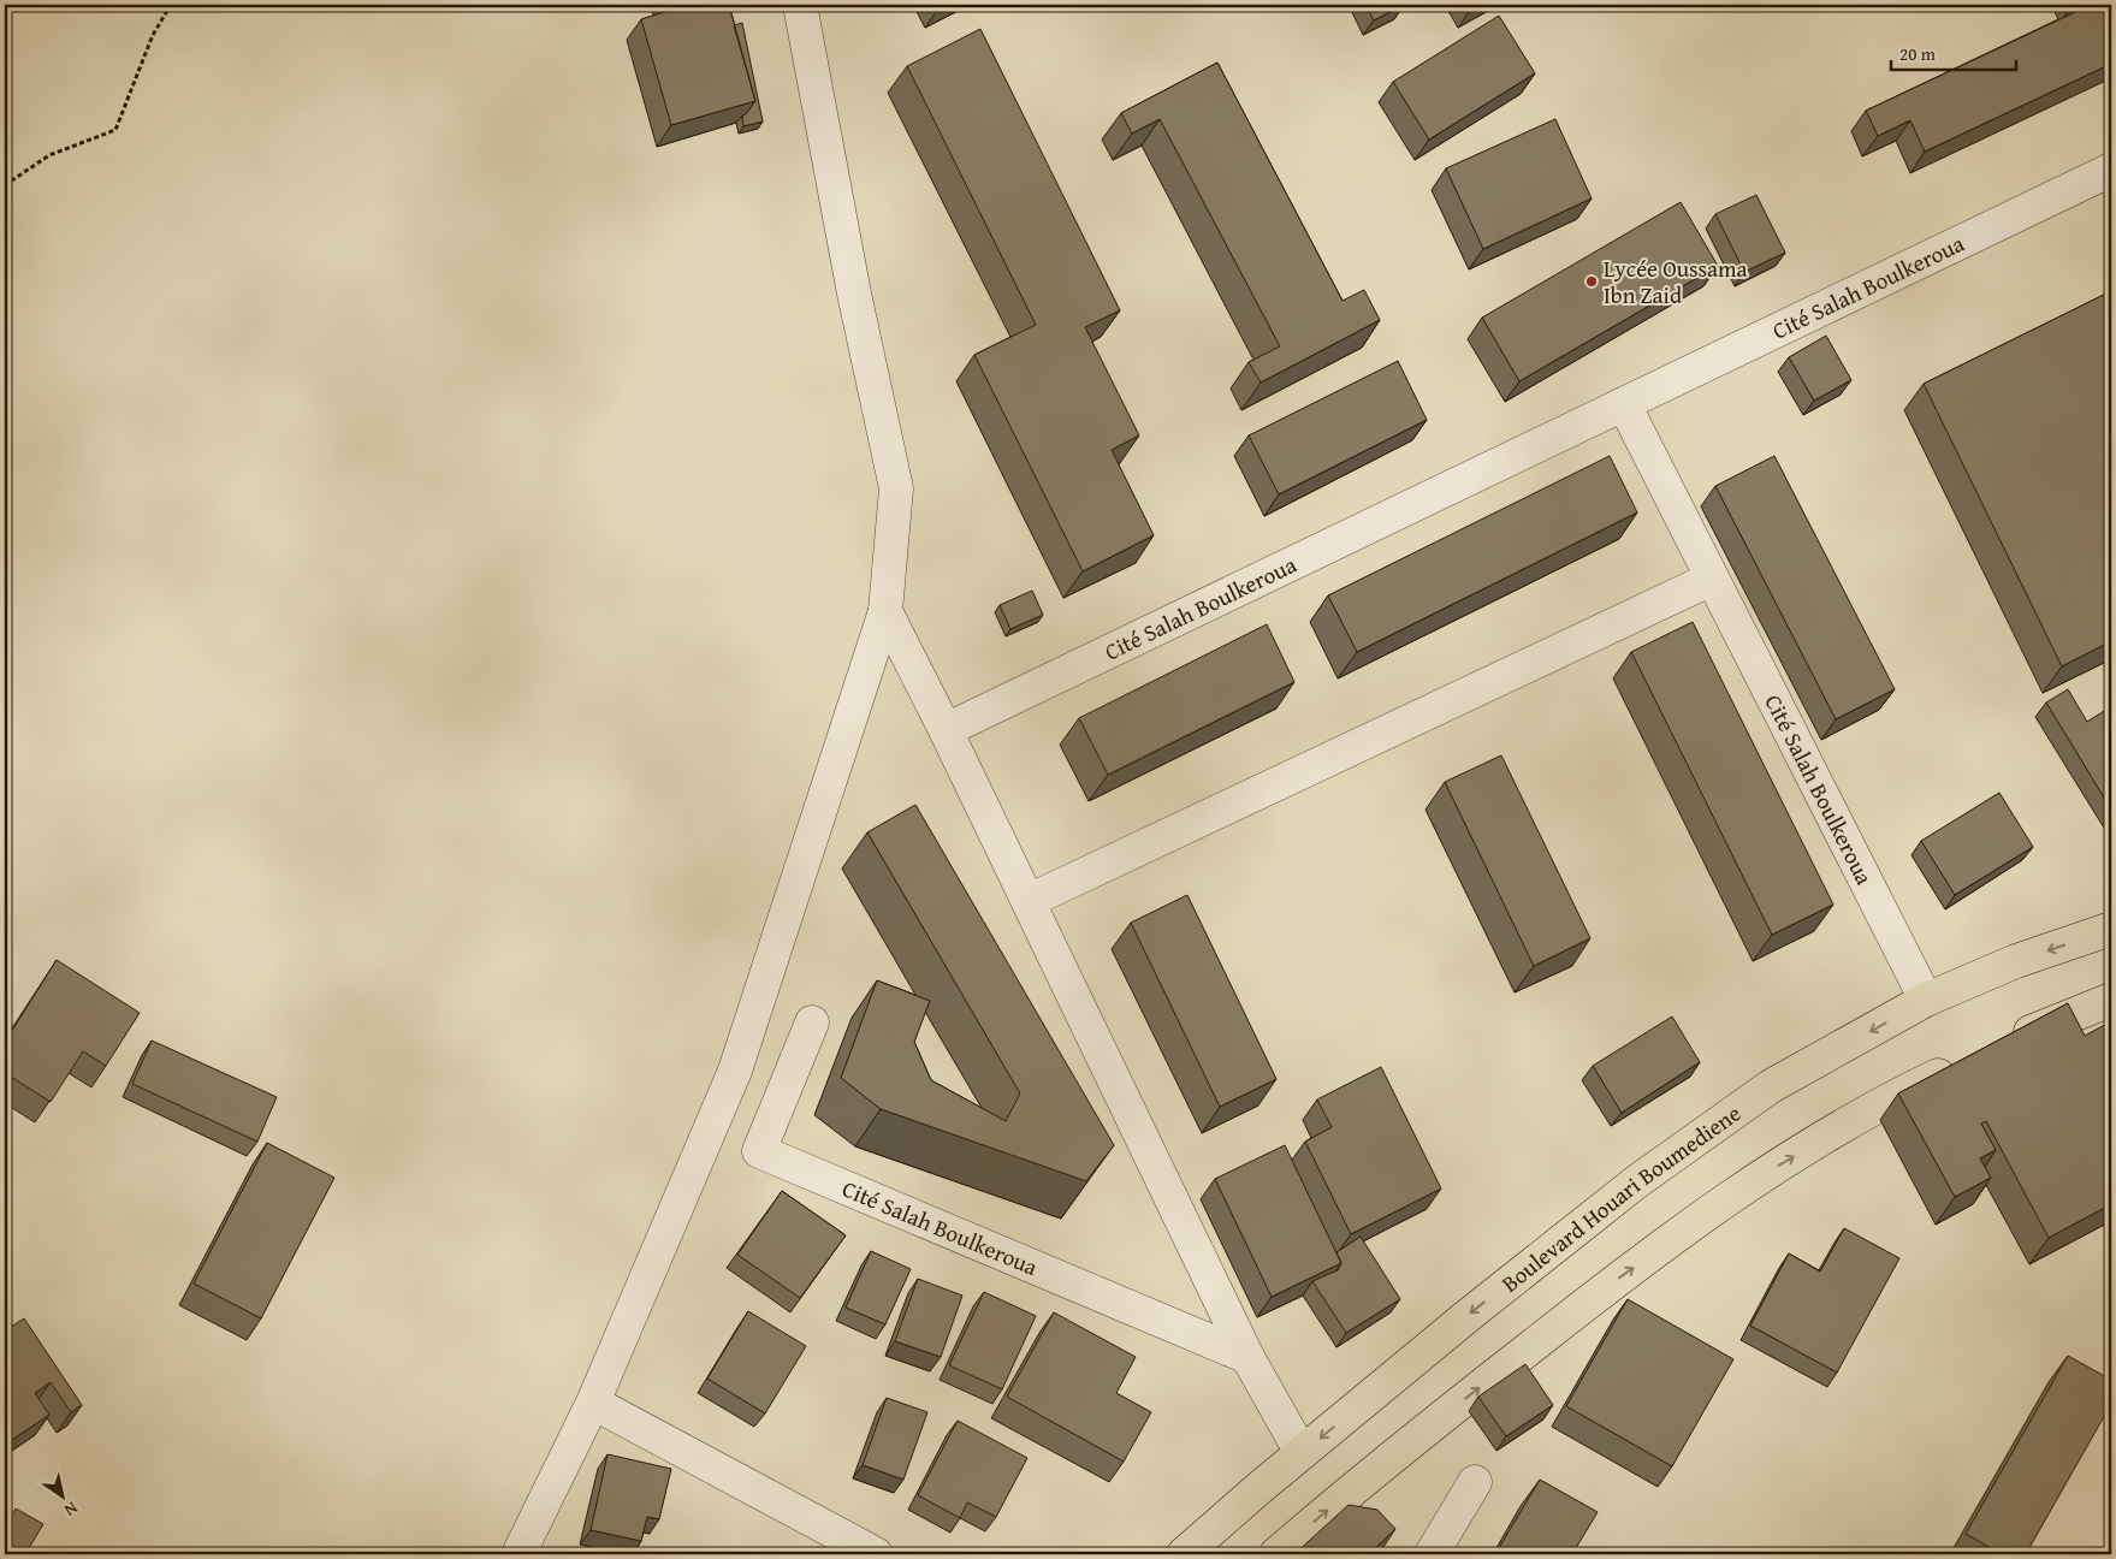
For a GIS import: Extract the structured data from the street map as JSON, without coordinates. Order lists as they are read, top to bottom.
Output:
{
  "streets": {
    "highway": ["Boulevard Houari Boumediene"],
    "street": ["Cité Salah Boulkeroua"]
  },
  "crossings": [
    ["Cité Salah Boulkeroua", "Boulevard Houari Boumediene"]
  ],
  "places": ["Lycée Oussama Ibn Zaid"],
  "scale_bar": "20 m",
  "north": "bottom right"
}
